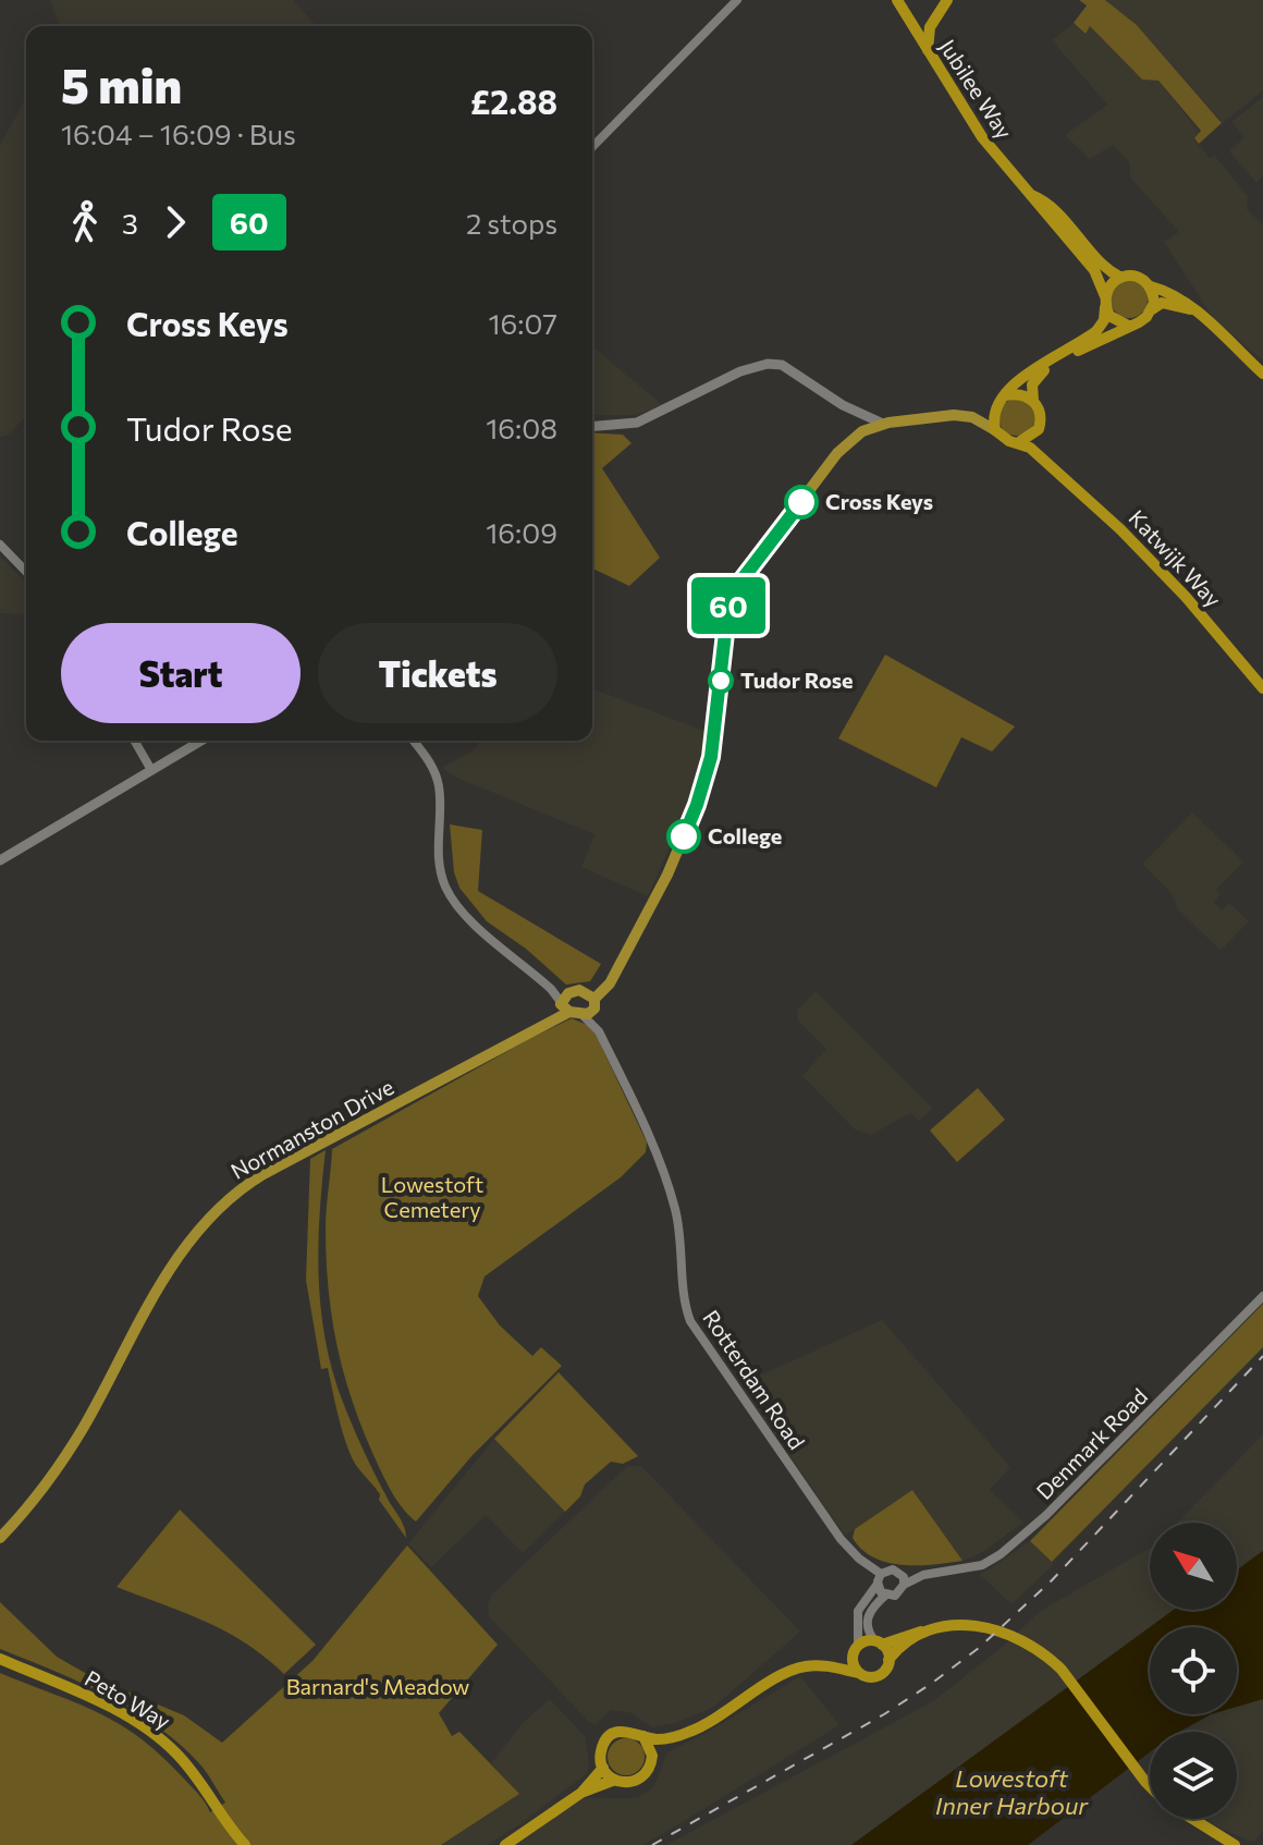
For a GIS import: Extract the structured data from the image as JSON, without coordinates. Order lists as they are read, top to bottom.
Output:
{
  "streets": {
    "highway": ["Jubilee Way", "Katwijk Way", "Peto Way"],
    "main road": ["Normanston Drive"],
    "street": ["Rotterdam Road", "Denmark Road"]
  },
  "crossings": [
    ["Rotterdam Road", "Denmark Road"]
  ],
  "water": ["Lowestoft Inner Harbour"],
  "parks": ["Lowestoft Cemetery", "Barnard's Meadow"],
  "places": ["Cross Keys", "Tudor Rose", "College"],
  "lines": ["bus line 60"],
  "north": "top left",
  "page": {
    "on_map": "60",
    "heading": ["5 min", "16:04 – 16:09 · Bus", "£2.88"],
    "legs": ["3", "60", "2 stops"],
    "list": [
      {
        "name": "Cross Keys",
        "value": "16:07"
      },
      {
        "name": "Tudor Rose",
        "value": "16:08"
      },
      {
        "name": "College",
        "value": "16:09"
      }
    ],
    "buttons": ["Start", "Tickets"]
  }
}
